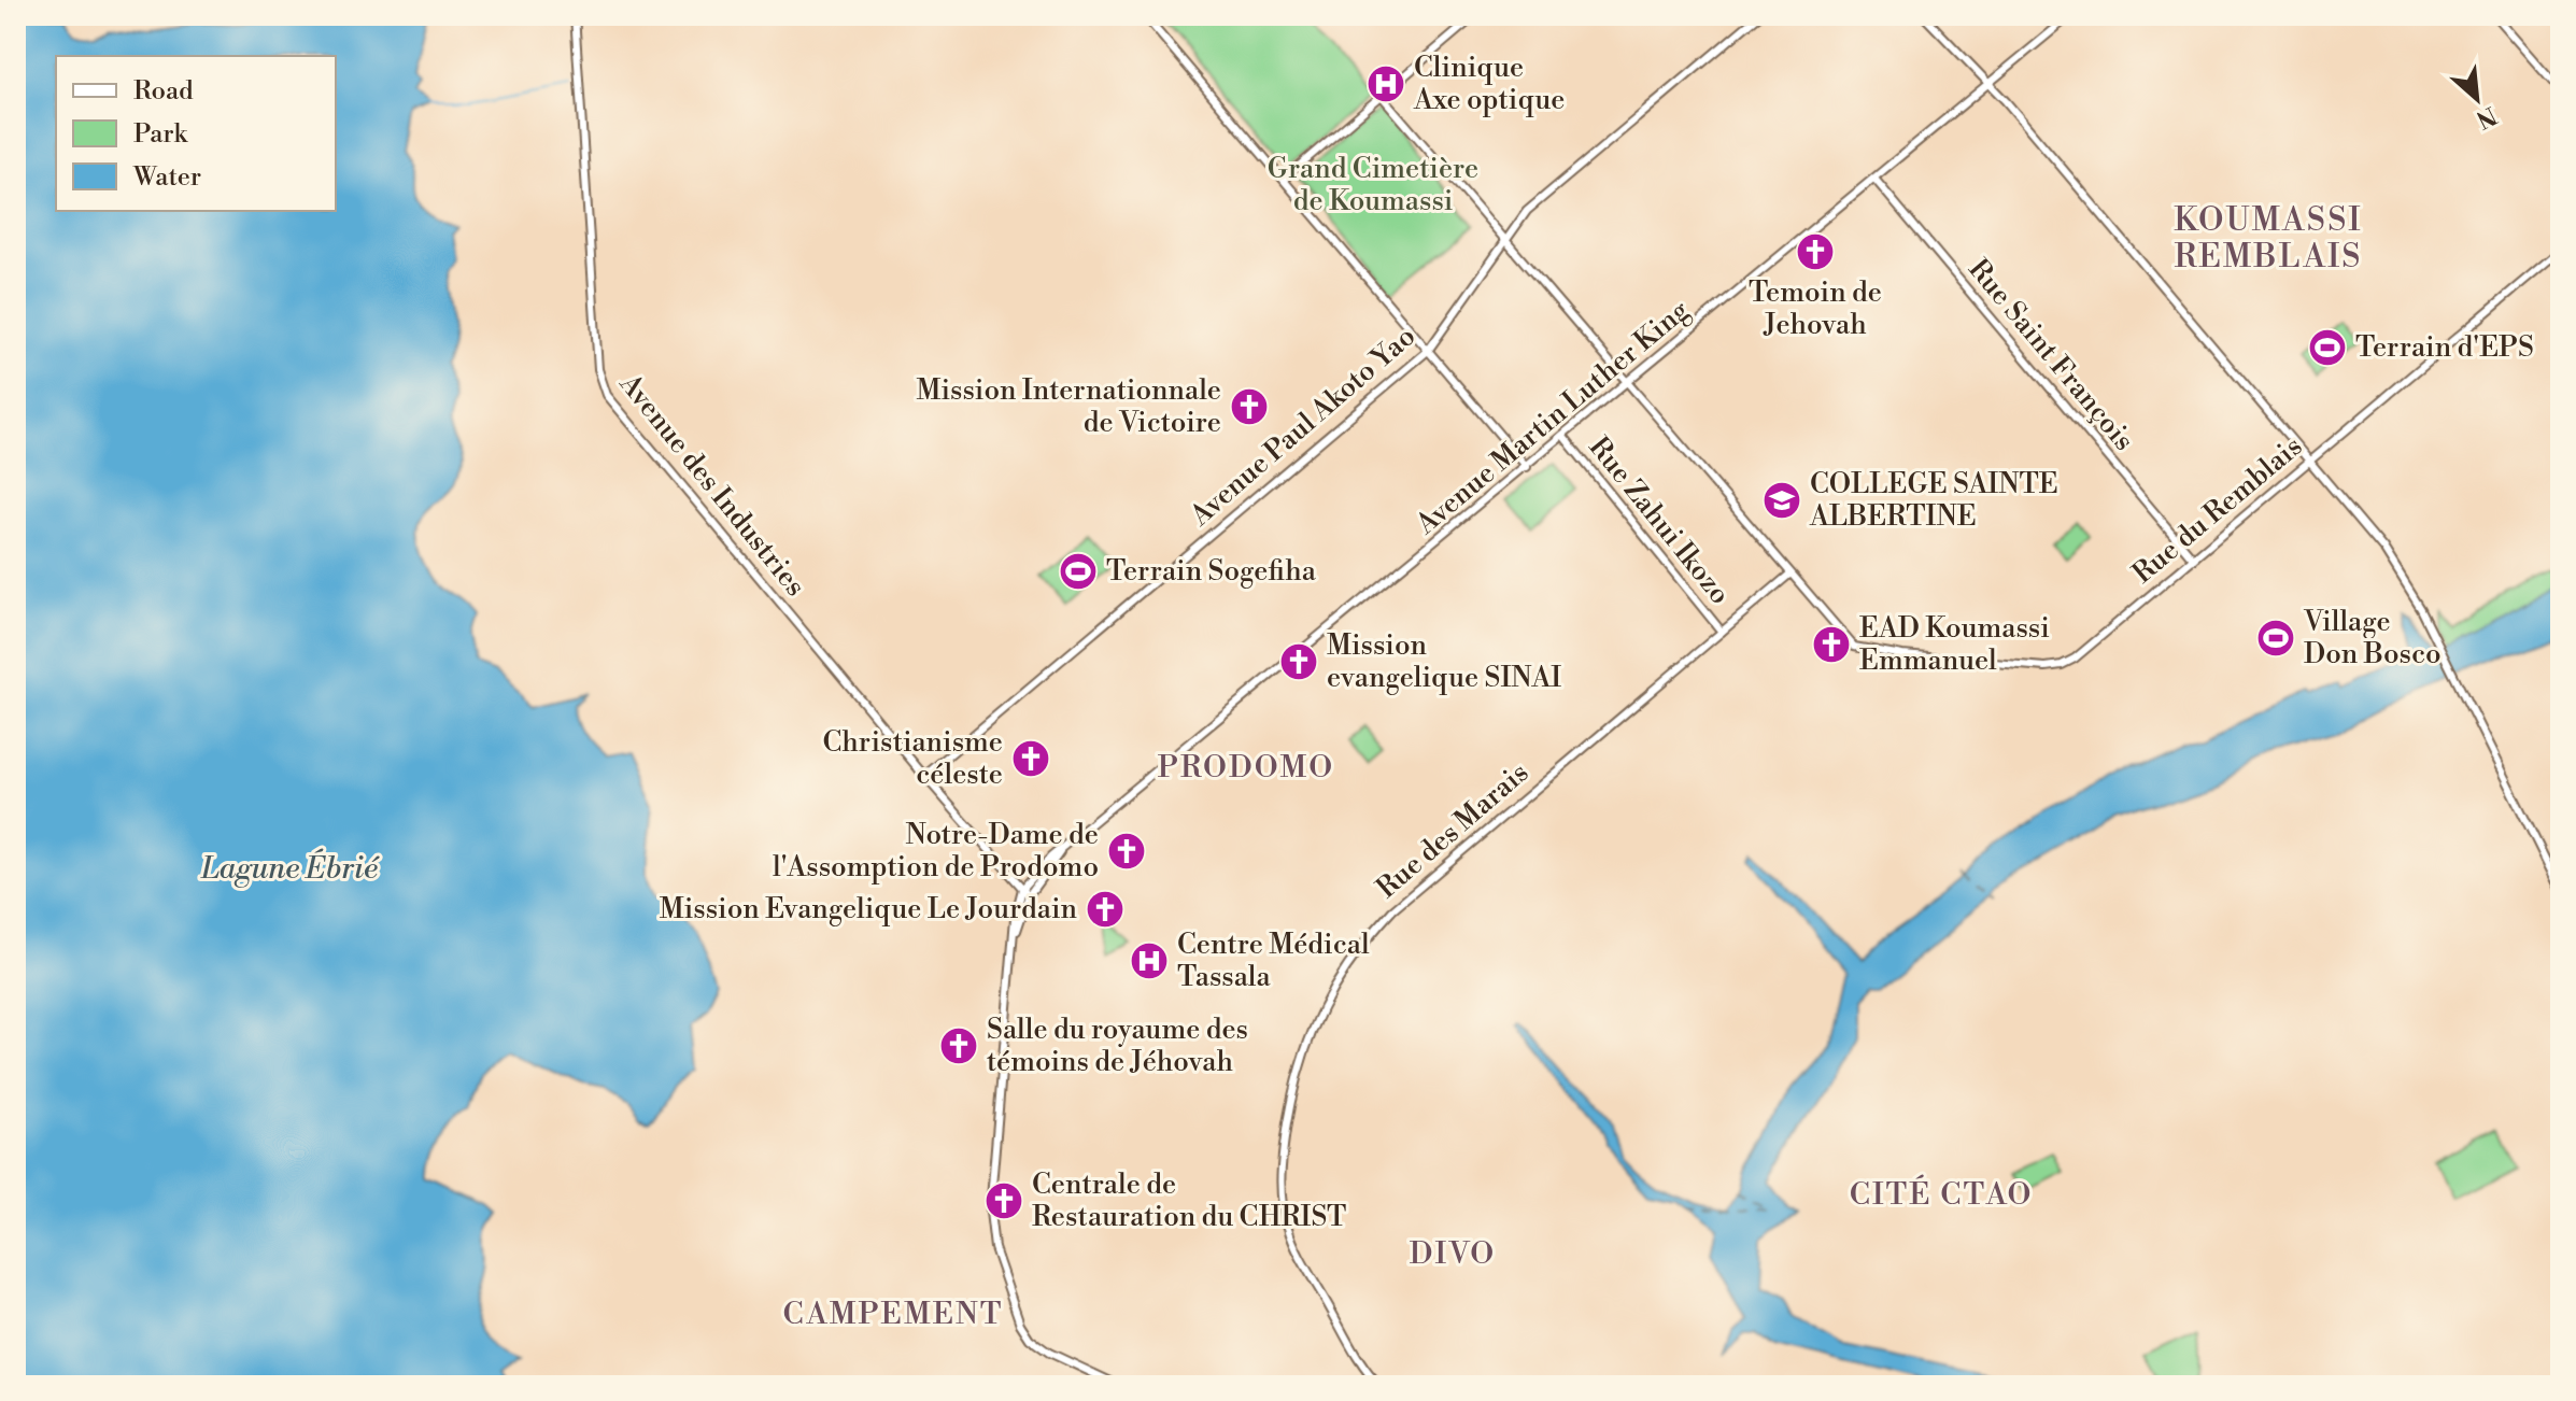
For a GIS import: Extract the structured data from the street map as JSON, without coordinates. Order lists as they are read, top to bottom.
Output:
{
  "streets": {
    "street": [
      "Rue Saint François",
      "Avenue Martin Luther King",
      "Avenue Paul Akoto Yao",
      "Avenue des Industries",
      "Rue du Remblais",
      "Rue Zahui Ikozo",
      "Rue des Marais"
    ]
  },
  "crossings": [
    ["Rue Saint François", "Avenue Martin Luther King"],
    ["Rue Saint François", "Rue du Remblais"],
    ["Avenue Martin Luther King", "Avenue des Industries"],
    ["Avenue Martin Luther King", "Rue Zahui Ikozo"],
    ["Avenue Paul Akoto Yao", "Avenue des Industries"],
    ["Rue du Remblais", "Rue des Marais"],
    ["Rue Zahui Ikozo", "Rue des Marais"]
  ],
  "districts": [
    "KOUMASSI REMBLAIS",
    "PRODOMO",
    "CITÉ CTAO",
    "DIVO",
    "CAMPEMENT"
  ],
  "water": ["Lagune Ébrié"],
  "parks": ["Grand Cimetière de Koumassi"],
  "places": {
    "hospital": ["Clinique Axe optique", "Centre Médical Tassala"],
    "church": [
      "Temoin de Jehovah",
      "Mission Internationnale de Victoire",
      "EAD Koumassi Emmanuel",
      "Mission evangelique SINAI",
      "Christianisme céleste",
      "Notre-Dame de l'Assomption de Prodomo",
      "Mission Evangelique Le Jourdain",
      "Salle du royaume des témoins de Jéhovah",
      "Centrale de Restauration du CHRIST"
    ],
    "sports": ["Terrain d'EPS", "Terrain Sogefiha", "Village Don Bosco"],
    "school or university": ["COLLEGE SAINTE ALBERTINE"]
  },
  "legend": ["Road", "Park", "Water"],
  "north": "bottom right"
}
